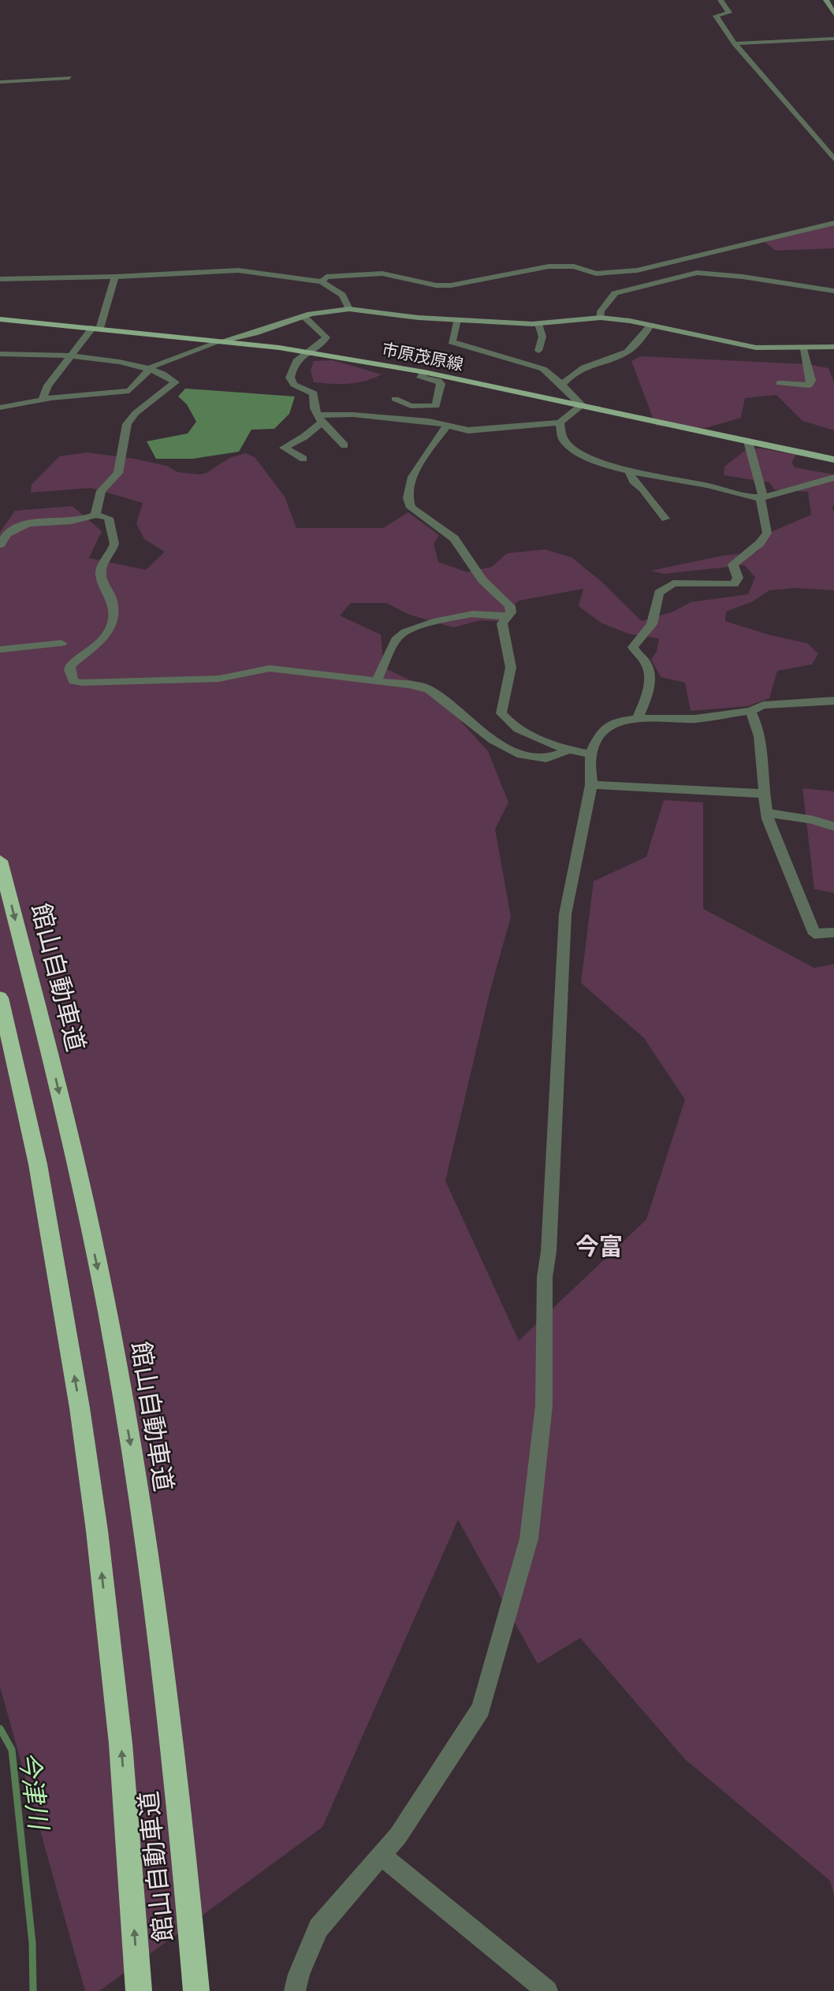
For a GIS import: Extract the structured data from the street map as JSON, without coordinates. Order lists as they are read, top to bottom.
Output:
{
  "streets": {
    "highway": ["館山自動車道"],
    "main road": ["市原茂原線"]
  },
  "districts": ["今富"],
  "water": ["今津川"]
}
